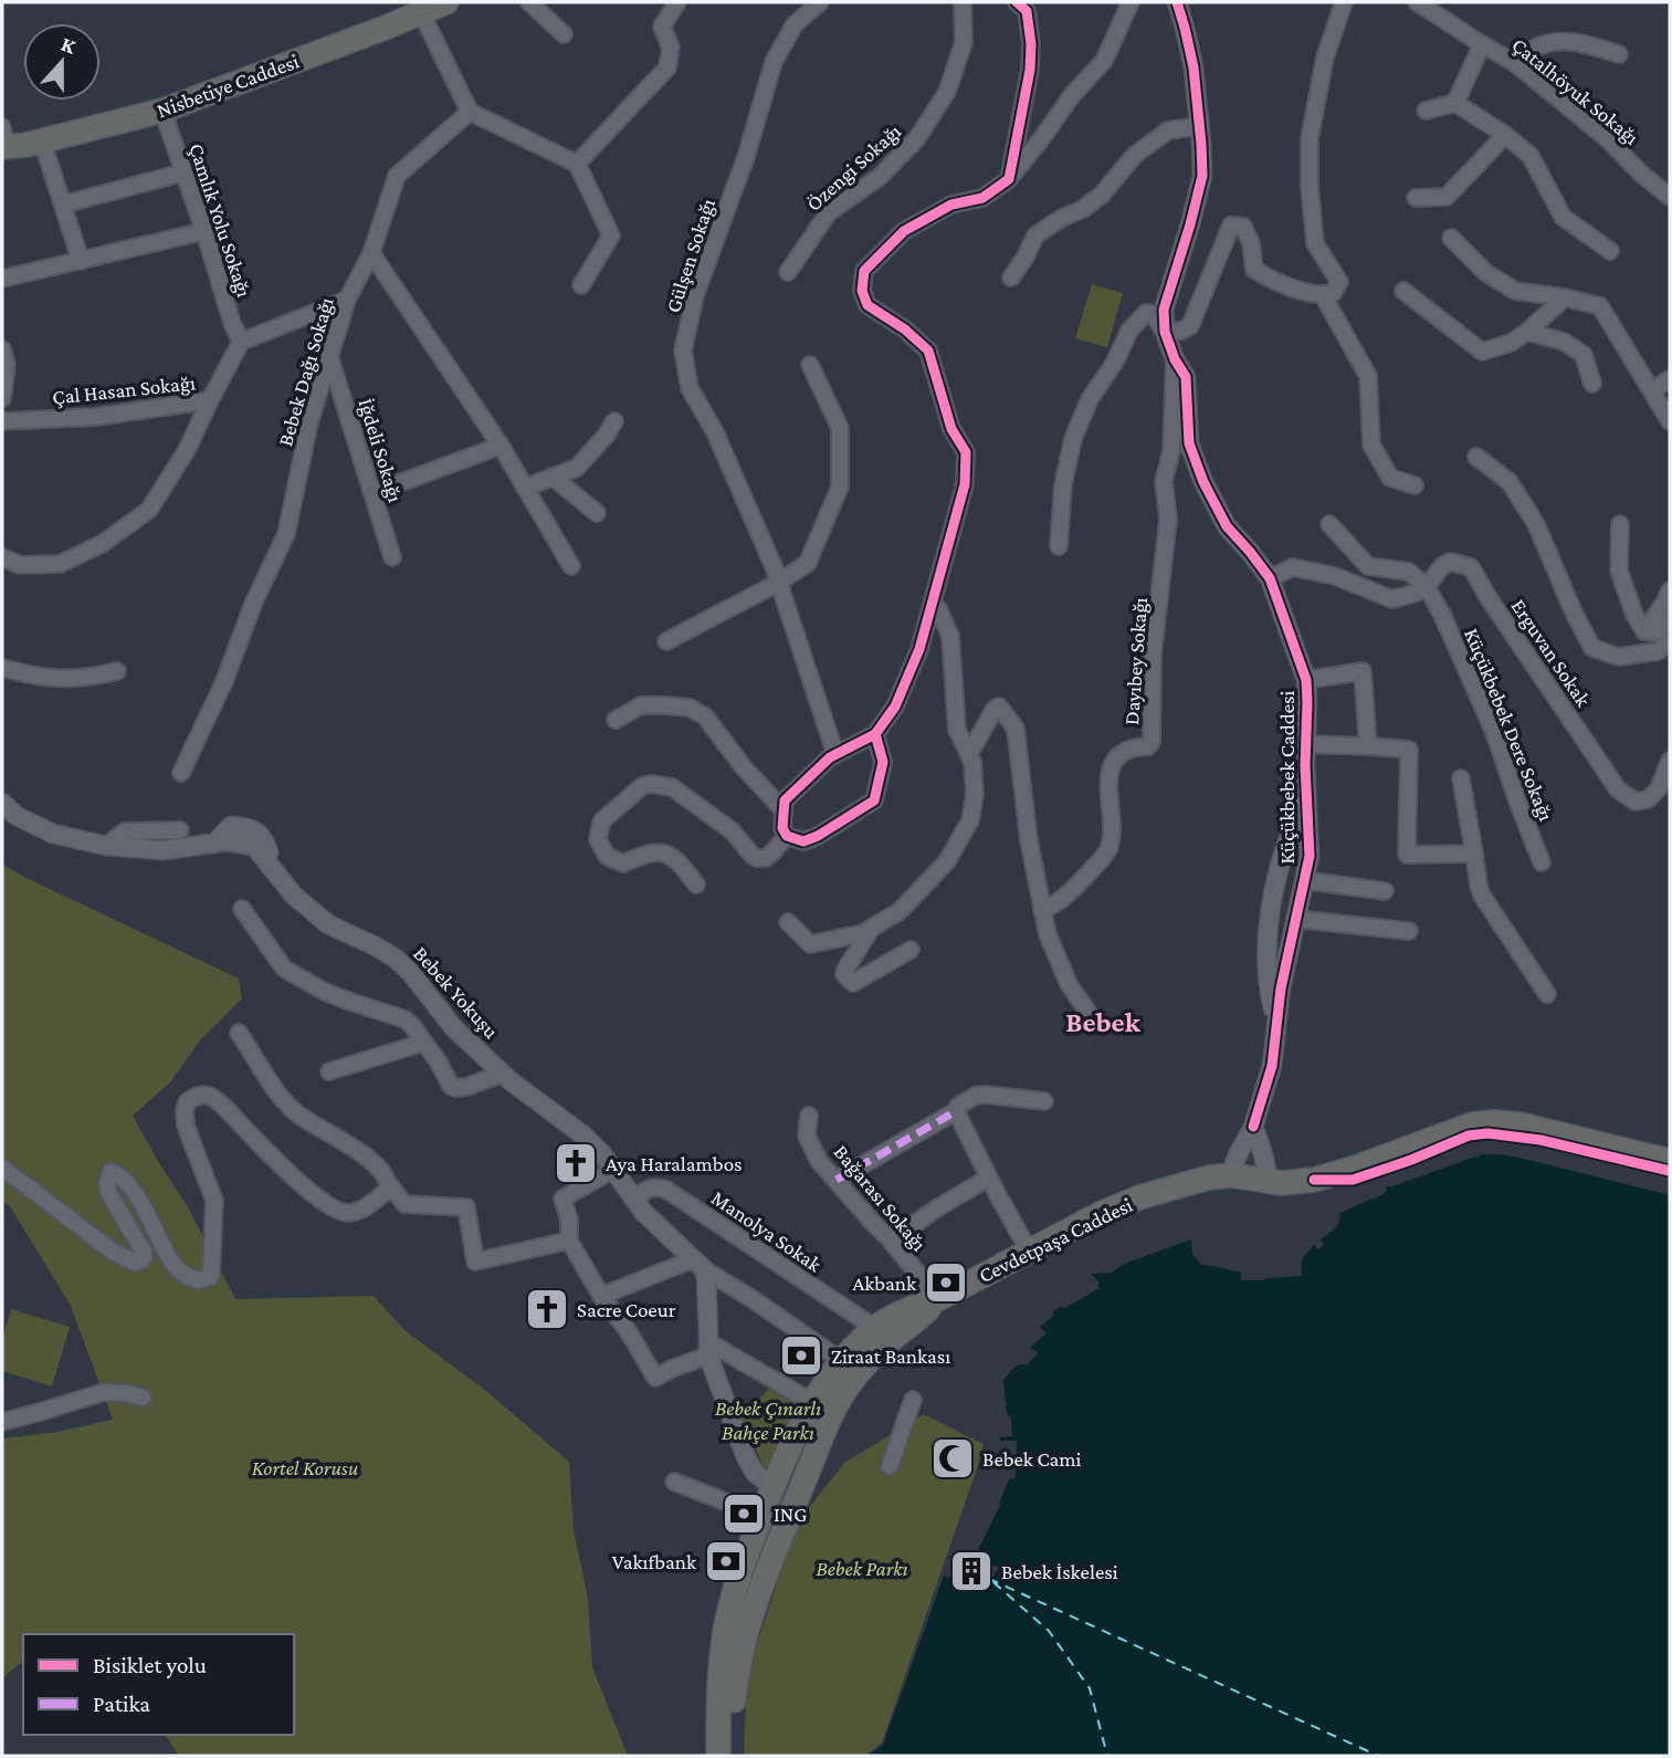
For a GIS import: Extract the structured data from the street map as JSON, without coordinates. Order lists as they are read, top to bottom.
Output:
{
  "streets": {
    "main road": ["Nisbetiye Caddesi", "Cevdetpaşa Caddesi"],
    "street": [
      "Çatalhöyuk Sokağı",
      "Özengi Sokağı",
      "Çamlık Yolu Sokağı",
      "Gülşen Sokağı",
      "Bebek Dağı Sokağı",
      "Çal Hasan Sokağı",
      "İğdeli Sokağı",
      "Erguvan Sokak",
      "Dayıbey Sokağı",
      "Küçükbebek Dere Sokağı",
      "Küçükbebek Caddesi",
      "Bebek Yokuşu",
      "Bağarası Sokağı",
      "Manolya Sokak"
    ]
  },
  "crossings": [
    ["Nisbetiye Caddesi", "Çamlık Yolu Sokağı"],
    ["Çamlık Yolu Sokağı", "Çal Hasan Sokağı"],
    ["Bebek Dağı Sokağı", "İğdeli Sokağı"],
    ["Erguvan Sokak", "Küçükbebek Dere Sokağı"],
    ["Dayıbey Sokağı", "Küçükbebek Caddesi"],
    ["Küçükbebek Caddesi", "Cevdetpaşa Caddesi"],
    ["Bebek Yokuşu", "Manolya Sokak"],
    ["Bağarası Sokağı", "Cevdetpaşa Caddesi"],
    ["Manolya Sokak", "Cevdetpaşa Caddesi"]
  ],
  "districts": ["Bebek"],
  "parks": ["Bebek Çınarlı Bahçe Parkı", "Kortel Korusu", "Bebek Parkı"],
  "places": {
    "church": ["Aya Haralambos", "Sacre Coeur"],
    "bank": [
      "Akbank",
      "Ziraat Bankası",
      "ING",
      "Vakıfbank"
    ],
    "mosque": ["Bebek Cami"],
    "building": ["Bebek İskelesi"]
  },
  "legend": ["Bisiklet yolu", "Patika"],
  "north": "top"
}
